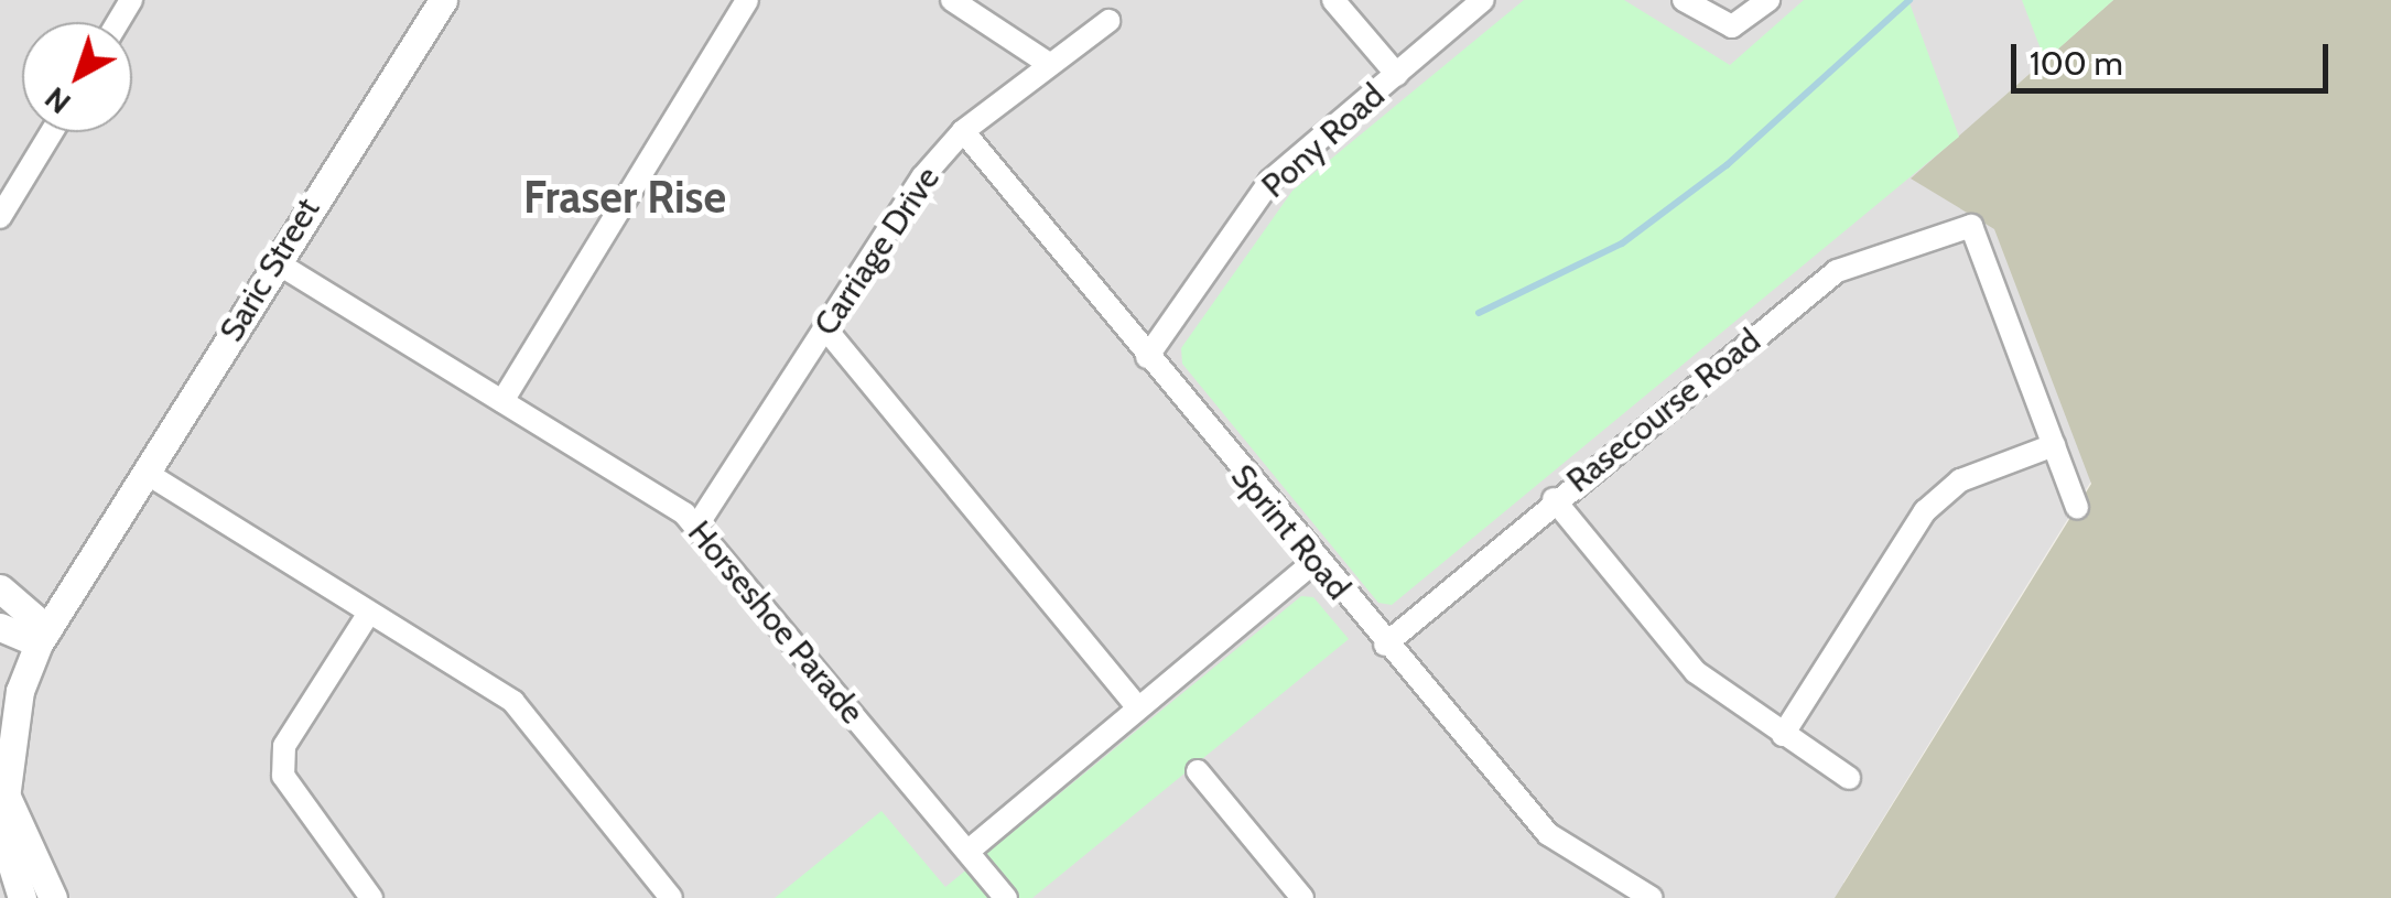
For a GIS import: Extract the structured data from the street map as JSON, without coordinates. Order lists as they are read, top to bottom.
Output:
{
  "streets": {
    "street": [
      "Pony Road",
      "Carriage Drive",
      "Saric Street",
      "Rasecourse Road",
      "Sprint Road",
      "Horseshoe Parade"
    ]
  },
  "crossings": [
    ["Pony Road", "Sprint Road"],
    ["Carriage Drive", "Sprint Road"],
    ["Carriage Drive", "Horseshoe Parade"],
    ["Saric Street", "Horseshoe Parade"],
    ["Rasecourse Road", "Sprint Road"]
  ],
  "districts": ["Fraser Rise"],
  "scale_bar": "100 m",
  "north": "bottom left"
}
